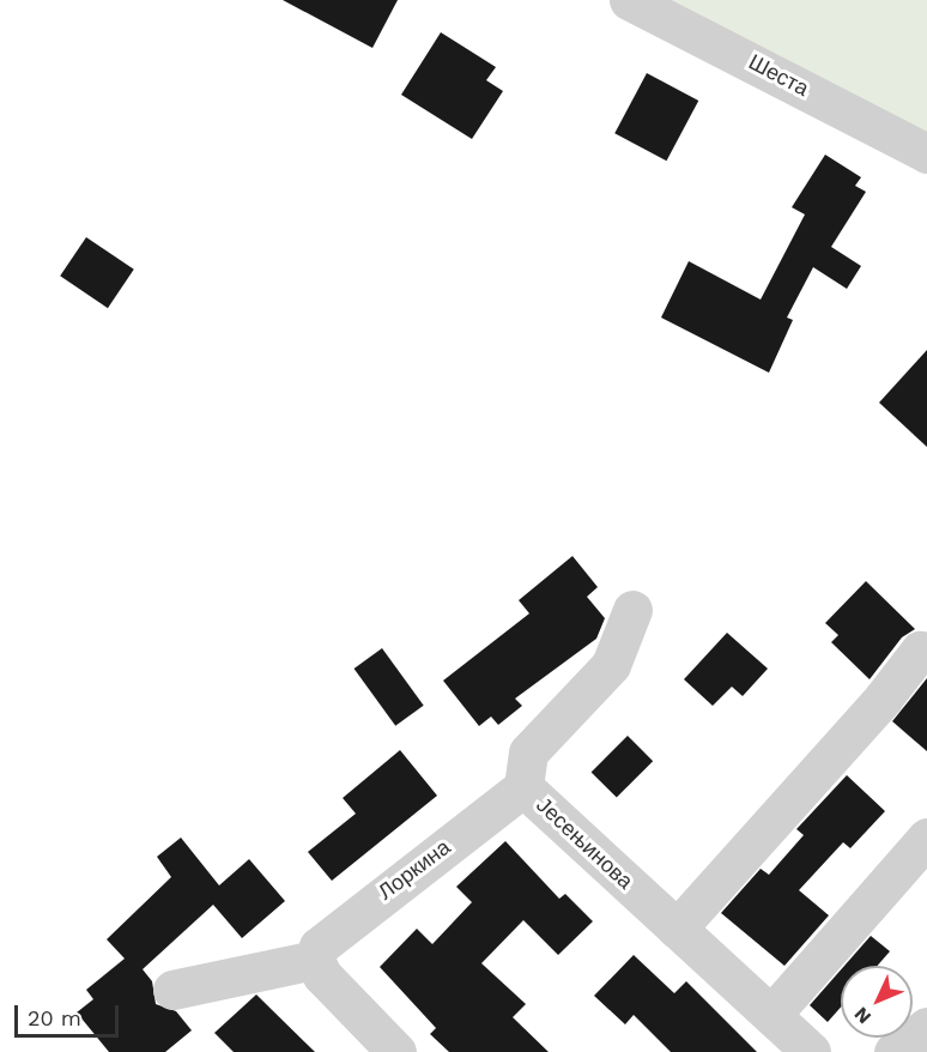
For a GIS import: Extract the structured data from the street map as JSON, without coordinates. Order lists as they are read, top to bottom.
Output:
{
  "streets": {
    "street": ["Шеста", "Јесењинова", "Лоркина"]
  },
  "crossings": [
    ["Јесењинова", "Лоркина"]
  ],
  "scale_bar": "20 m",
  "north": "bottom left"
}
